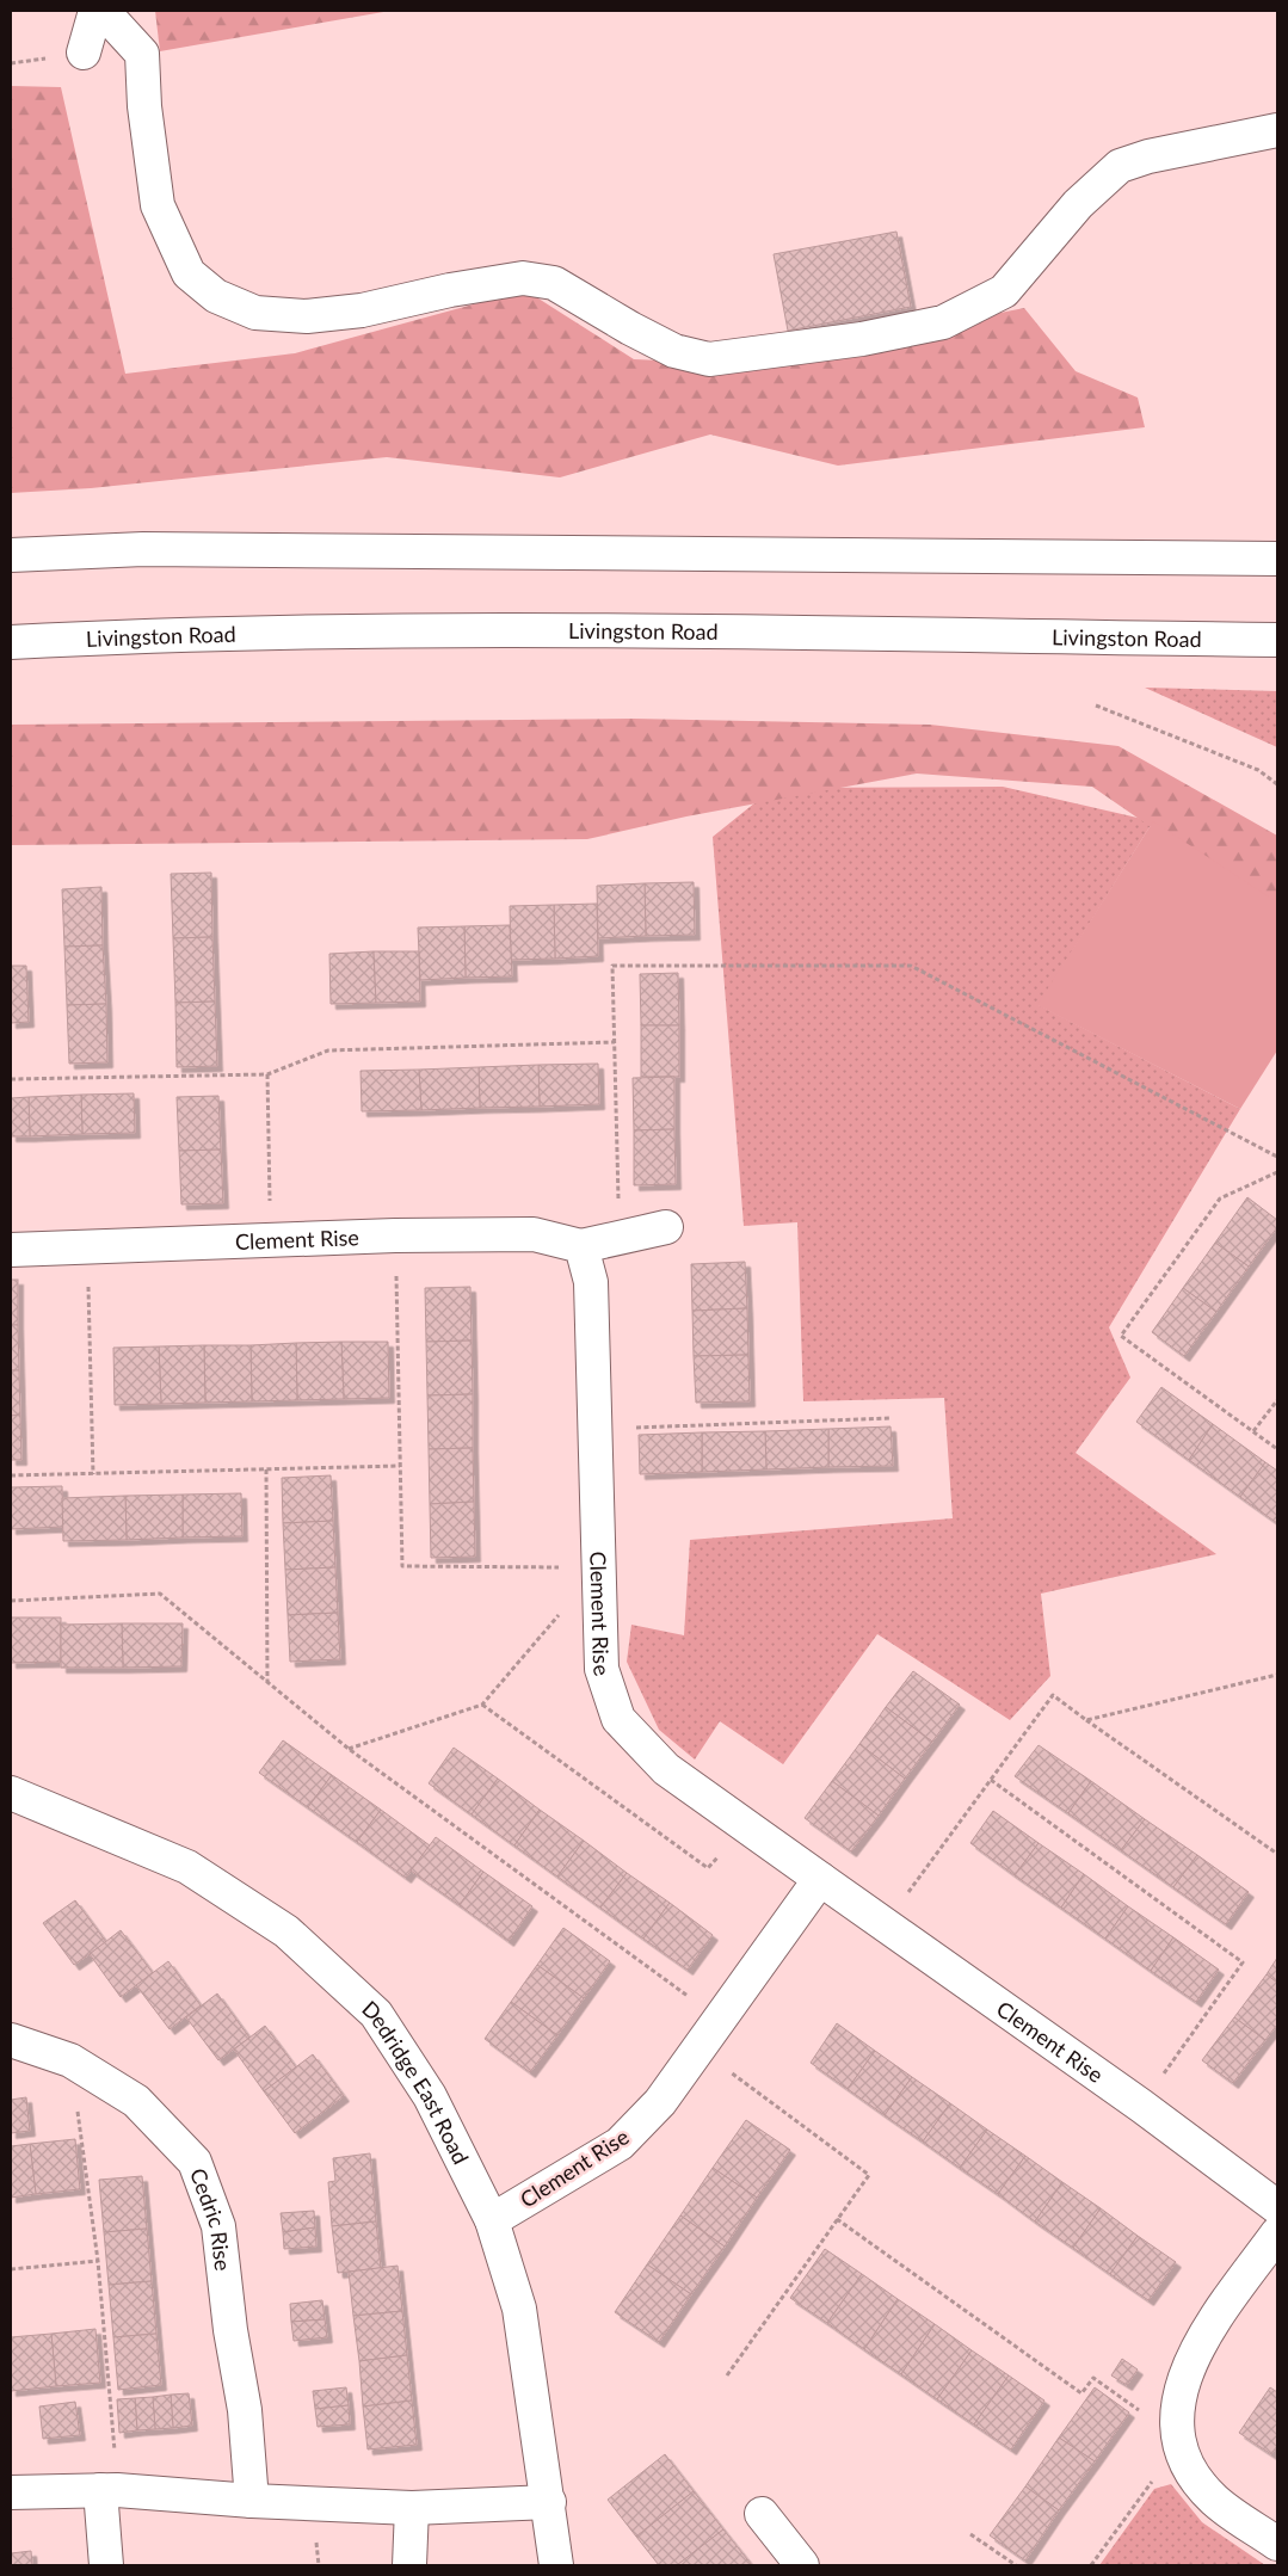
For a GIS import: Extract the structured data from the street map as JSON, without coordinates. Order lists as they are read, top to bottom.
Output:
{
  "streets": {
    "street": [
      "Livingston Road",
      "Clement Rise",
      "Dedridge East Road",
      "Cedric Rise"
    ]
  },
  "crossings": [
    ["Clement Rise", "Dedridge East Road"]
  ]
}
